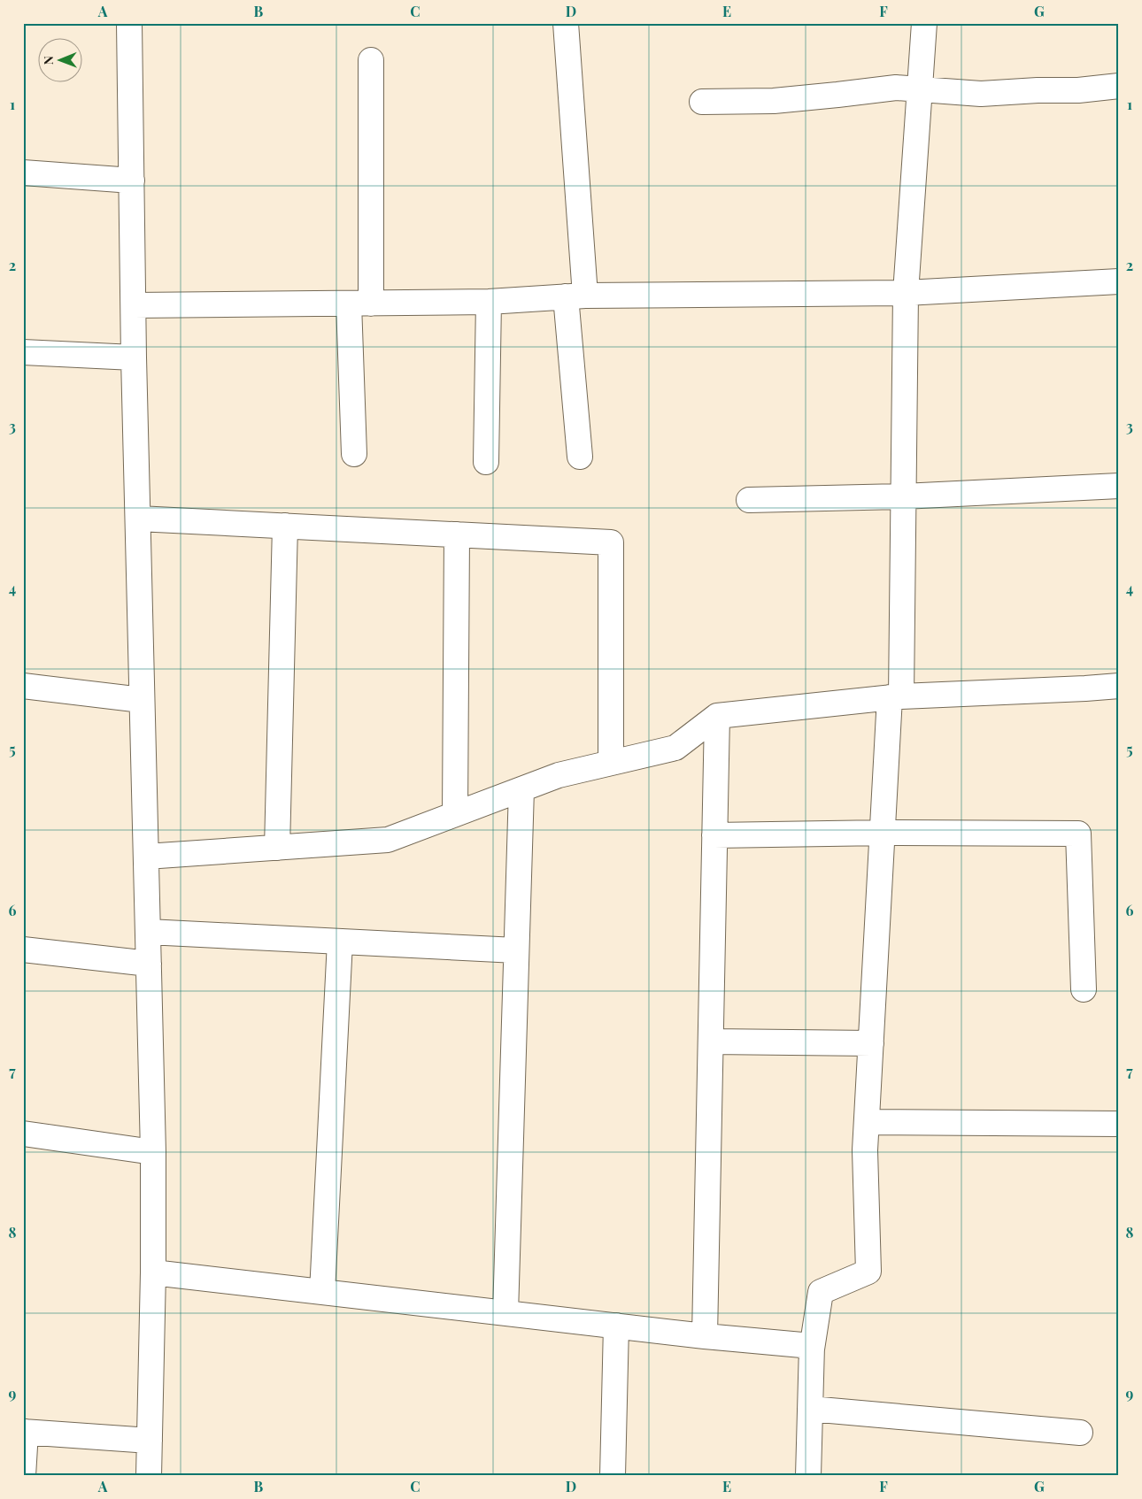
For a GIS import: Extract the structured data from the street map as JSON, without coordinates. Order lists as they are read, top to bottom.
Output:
{
  "north": "left",
  "grid": {
    "columns": [
      "A",
      "B",
      "C",
      "D",
      "E",
      "F",
      "G"
    ],
    "rows": [
      "1",
      "2",
      "3",
      "4",
      "5",
      "6",
      "7",
      "8",
      "9"
    ]
  }
}
